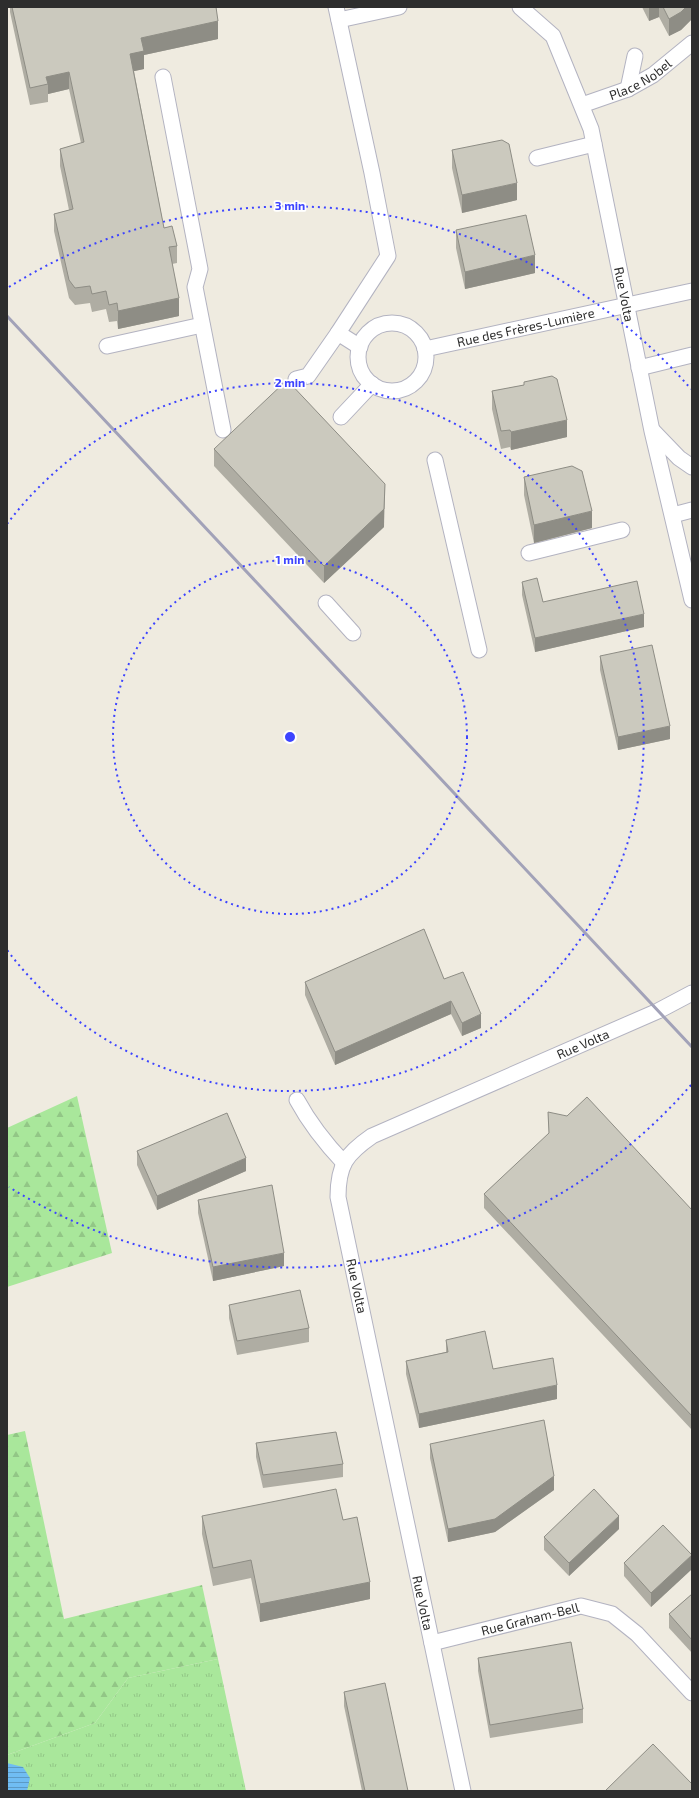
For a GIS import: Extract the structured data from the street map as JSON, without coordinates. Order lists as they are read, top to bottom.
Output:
{
  "streets": {
    "street": [
      "Place Nobel",
      "Rue Volta",
      "Rue des Frères-Lumière",
      "Rue Graham-Bell"
    ]
  },
  "crossings": [
    ["Place Nobel", "Rue Volta"],
    ["Rue Volta", "Rue des Frères-Lumière"],
    ["Rue Volta", "Rue Graham-Bell"]
  ],
  "rings": ["3 min", "2 min", "1 min"]
}
